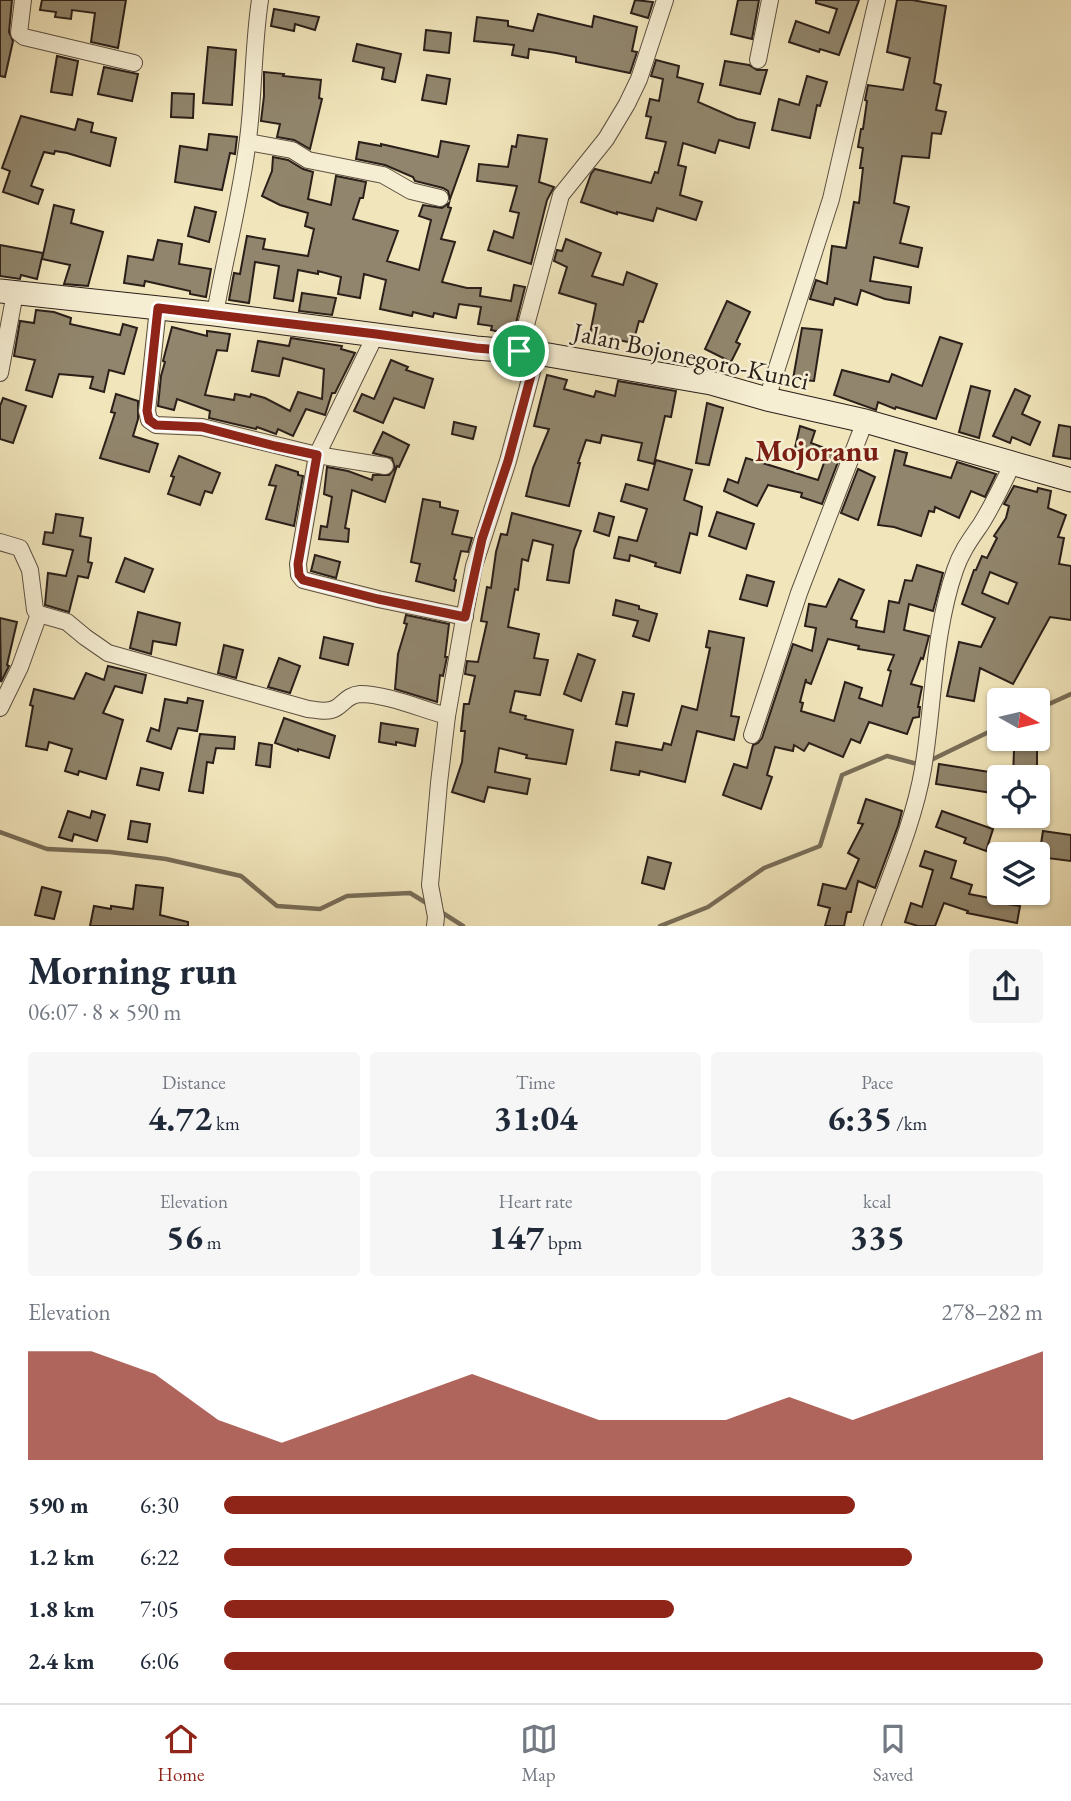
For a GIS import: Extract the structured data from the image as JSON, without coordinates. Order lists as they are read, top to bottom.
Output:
{
  "streets": {
    "main road": ["Jalan Bojonegoro-Kunci"]
  },
  "districts": ["Mojoranu"],
  "north": "right",
  "page": {
    "heading": ["Morning run", "06:07 · 8 × 590 m"],
    "stats": [
      ["Distance", "4.72 km"],
      ["Time", "31:04"],
      ["Pace", "6:35 /km"],
      ["Elevation", "56 m"],
      ["Heart rate", "147 bpm"],
      ["kcal", "335"]
    ],
    "chart": ["Elevation", "278–282 m"],
    "list": [
      {
        "name": "590 m",
        "note": "6:30"
      },
      {
        "name": "1.2 km",
        "note": "6:22"
      },
      {
        "name": "1.8 km",
        "note": "7:05"
      },
      {
        "name": "2.4 km",
        "note": "6:06"
      }
    ],
    "tabs": ["Home", "Map", "Saved"]
  }
}
